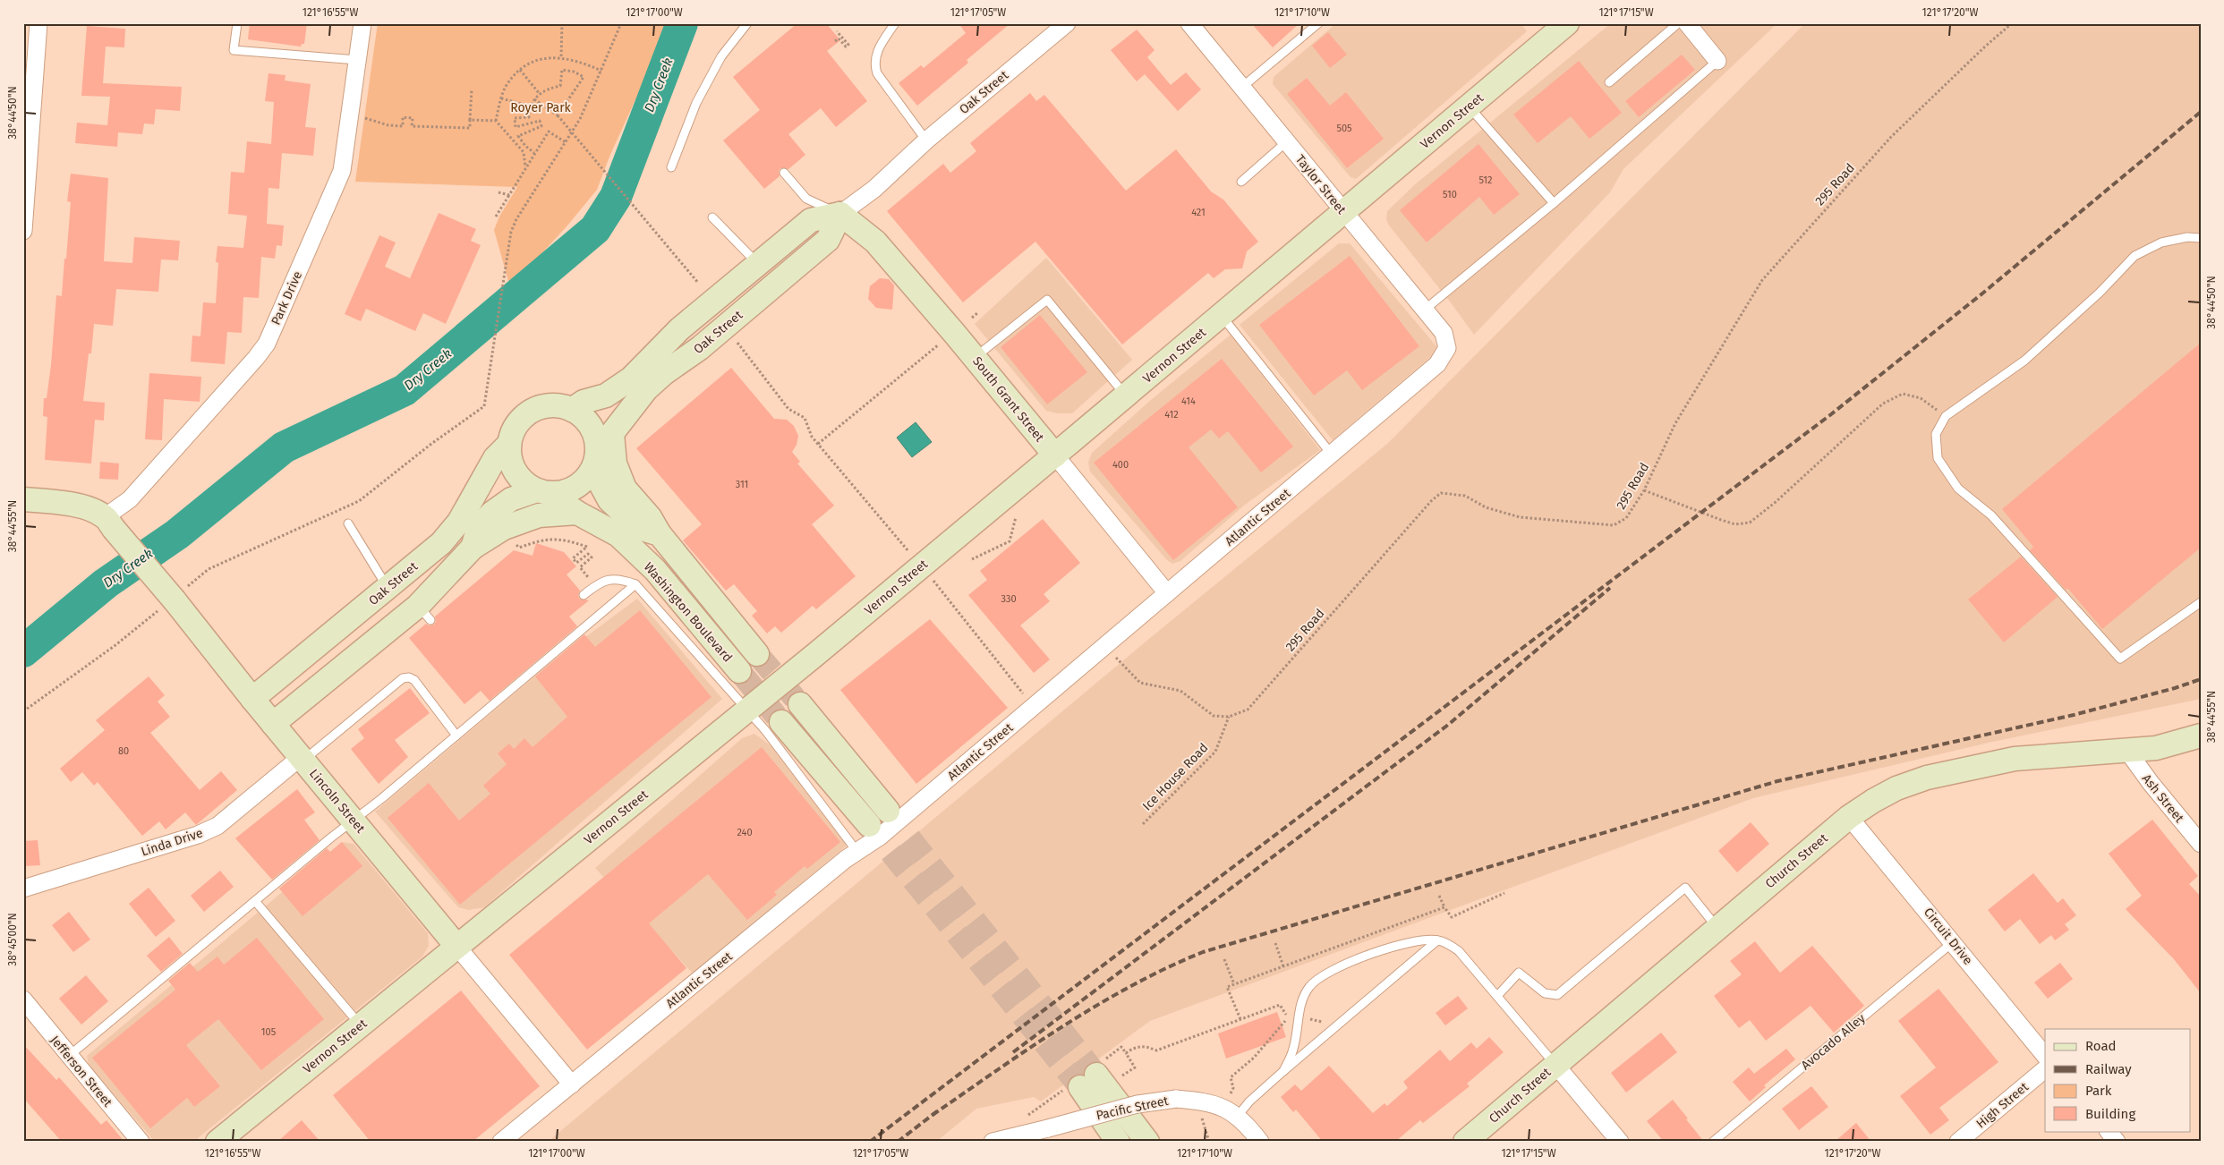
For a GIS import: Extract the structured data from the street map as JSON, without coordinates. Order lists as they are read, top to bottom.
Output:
{
  "streets": {
    "main road": [
      "Oak Street",
      "Vernon Street",
      "South Grant Street",
      "Washington Boulevard",
      "Lincoln Street",
      "Church Street"
    ],
    "street": [
      "Taylor Street",
      "Park Drive",
      "Atlantic Street",
      "Ash Street",
      "Linda Drive",
      "Circuit Drive",
      "Jefferson Street",
      "High Street",
      "Pacific Street"
    ],
    "lane": ["Avocado Alley"],
    "path": ["295 Road", "Ice House Road"]
  },
  "crossings": [
    ["Oak Street", "South Grant Street"],
    ["Oak Street", "Washington Boulevard"],
    ["Oak Street", "Lincoln Street"],
    ["Vernon Street", "Taylor Street"],
    ["Vernon Street", "South Grant Street"],
    ["Vernon Street", "Lincoln Street"],
    ["Taylor Street", "Atlantic Street"],
    ["295 Road", "Ice House Road"],
    ["Park Drive", "Lincoln Street"],
    ["South Grant Street", "Atlantic Street"],
    ["Atlantic Street", "Lincoln Street"],
    ["Ash Street", "Church Street"],
    ["Lincoln Street", "Linda Drive"],
    ["Church Street", "Circuit Drive"],
    ["Circuit Drive", "Avocado Alley"]
  ],
  "water": ["Dry Creek"],
  "parks": ["Royer Park"],
  "house_numbers": [
    "505",
    "512",
    "510",
    "421",
    "414",
    "412",
    "400",
    "311",
    "330",
    "80",
    "240",
    "105"
  ],
  "legend": [
    "Road",
    "Railway",
    "Park",
    "Building"
  ],
  "coordinates": [
    "121°16'55\"W",
    "121°17'00\"W",
    "121°17'05\"W",
    "121°17'10\"W",
    "121°17'15\"W",
    "121°17'20\"W",
    "38°44'50\"N",
    "38°44'55\"N",
    "38°45'00\"N"
  ]
}
